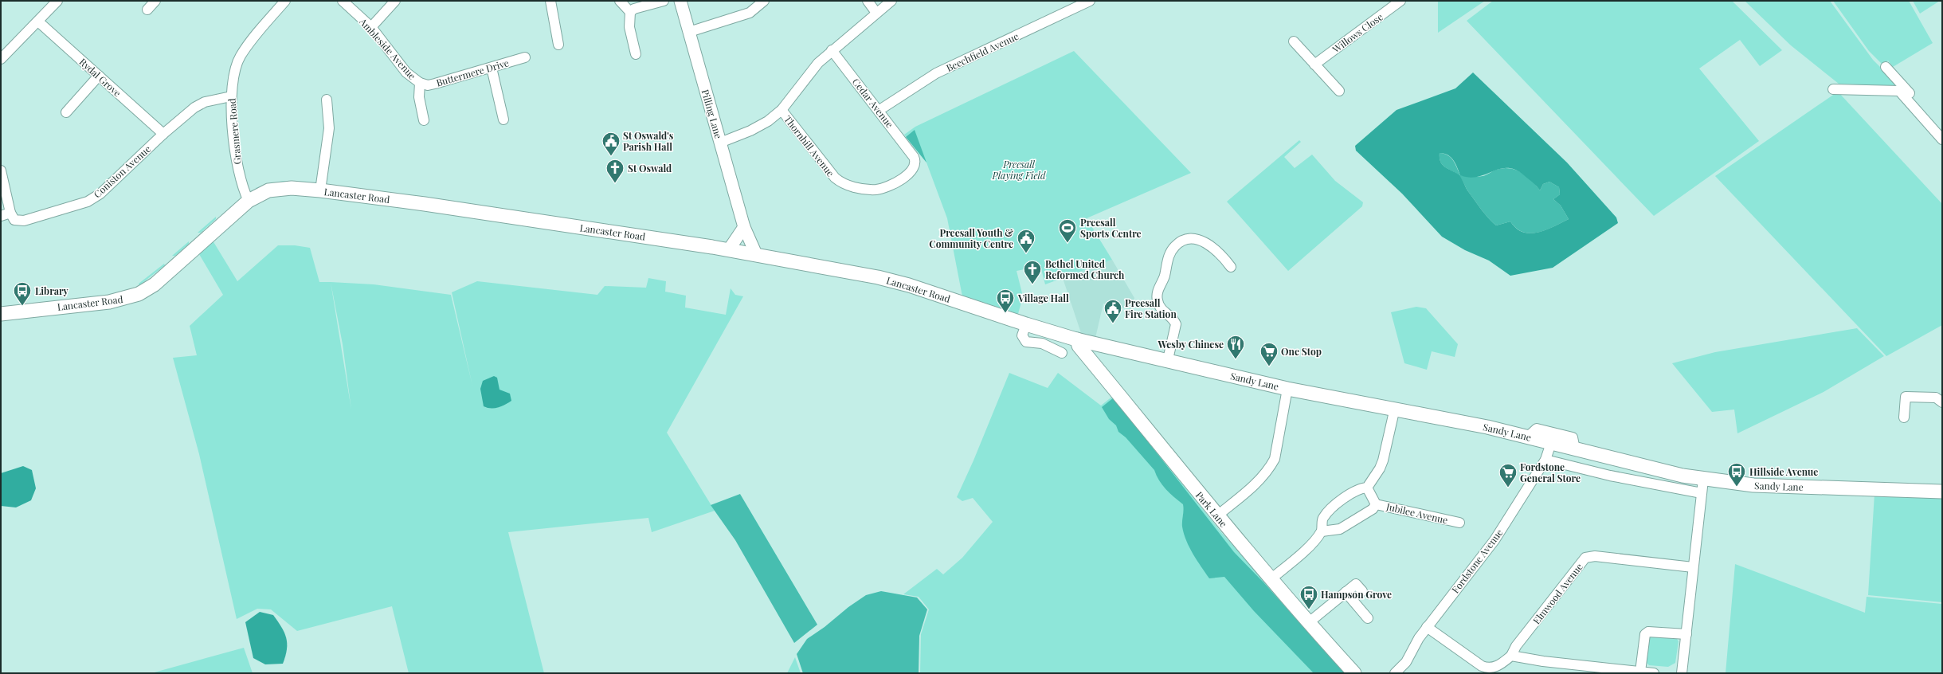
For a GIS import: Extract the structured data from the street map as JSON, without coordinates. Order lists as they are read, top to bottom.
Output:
{
  "streets": {
    "main road": ["Lancaster Road", "Sandy Lane", "Park Lane"],
    "street": [
      "Willows Close",
      "Ambleside Avenue",
      "Beechfield Avenue",
      "Buttermere Drive",
      "Rydal Grove",
      "Cedar Avenue",
      "Pilling Lane",
      "Grasmere Road",
      "Thornhill Avenue",
      "Coniston Avenue",
      "Jubilee Avenue",
      "Fordstone Avenue",
      "Elmwood Avenue"
    ]
  },
  "crossings": [
    ["Ambleside Avenue", "Buttermere Drive"],
    ["Beechfield Avenue", "Cedar Avenue"],
    ["Rydal Grove", "Coniston Avenue"],
    ["Cedar Avenue", "Thornhill Avenue"],
    ["Pilling Lane", "Lancaster Road"],
    ["Grasmere Road", "Coniston Avenue"],
    ["Grasmere Road", "Lancaster Road"],
    ["Lancaster Road", "Sandy Lane"],
    ["Lancaster Road", "Park Lane"],
    ["Sandy Lane", "Park Lane"],
    ["Sandy Lane", "Fordstone Avenue"]
  ],
  "parks": ["Preesall Playing Field"],
  "places": {
    "public building": ["St Oswald's Parish Hall", "Preesall Youth & Community Centre", "Preesall Fire Station"],
    "church": ["St Oswald", "Bethel United Reformed Church"],
    "sports": ["Preesall Sports Centre"],
    "bus stop": [
      "Library",
      "Village Hall",
      "Hillside Avenue",
      "Hampson Grove"
    ],
    "restaurant": ["Wesby Chinese"],
    "supermarket": ["One Stop", "Fordstone General Store"]
  }
}
